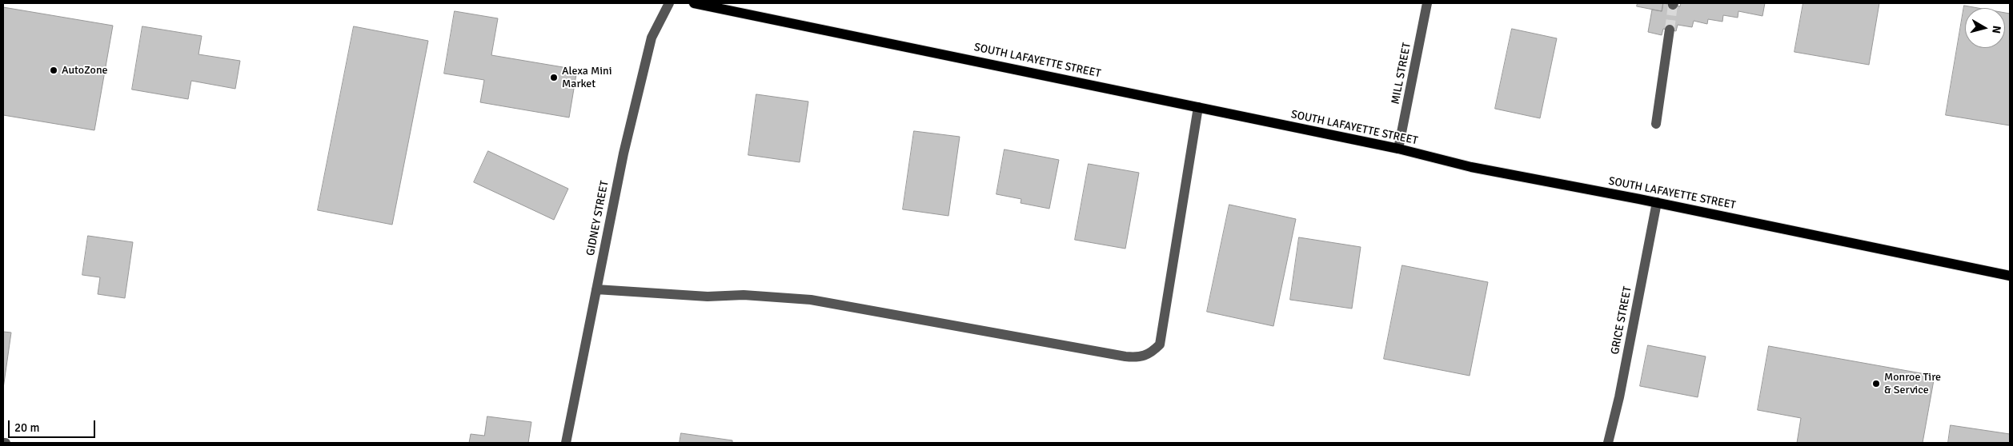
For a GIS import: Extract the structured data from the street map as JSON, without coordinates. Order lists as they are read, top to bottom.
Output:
{
  "streets": {
    "main road": ["SOUTH LAFAYETTE STREET"],
    "street": ["MILL STREET", "GIDNEY STREET", "GRICE STREET"]
  },
  "crossings": [
    ["SOUTH LAFAYETTE STREET", "MILL STREET"],
    ["SOUTH LAFAYETTE STREET", "GRICE STREET"]
  ],
  "places": ["AutoZone", "Alexa Mini Market", "Monroe Tire & Service"],
  "scale_bar": "20 m",
  "north": "right"
}
